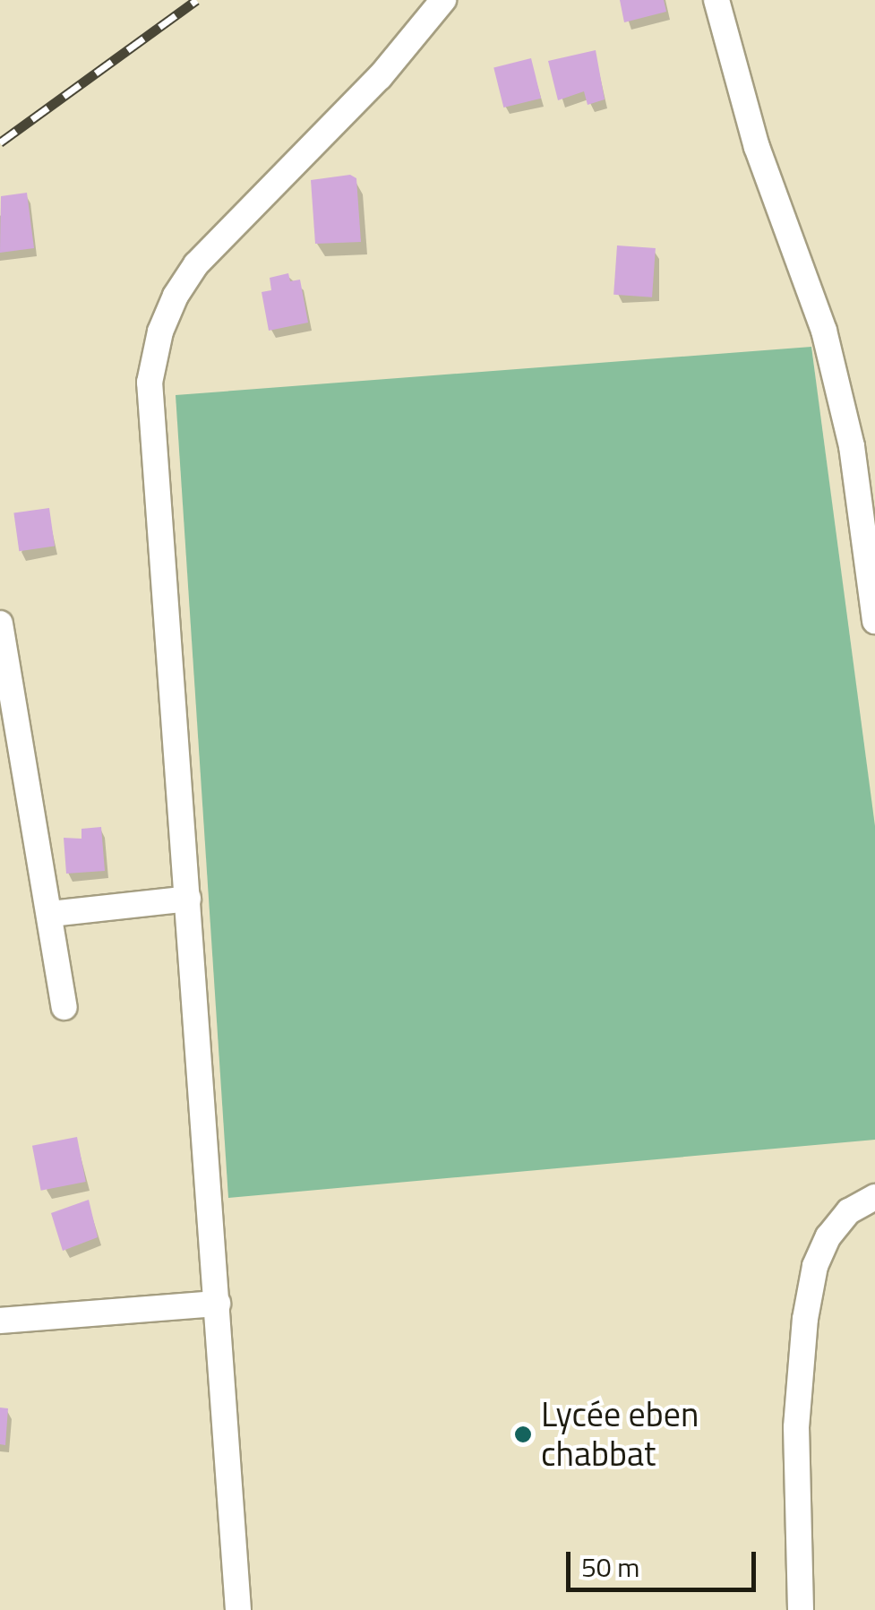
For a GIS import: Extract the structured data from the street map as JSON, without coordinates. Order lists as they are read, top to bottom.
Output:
{
  "places": ["Lycée eben chabbat"],
  "scale_bar": "50 m"
}
